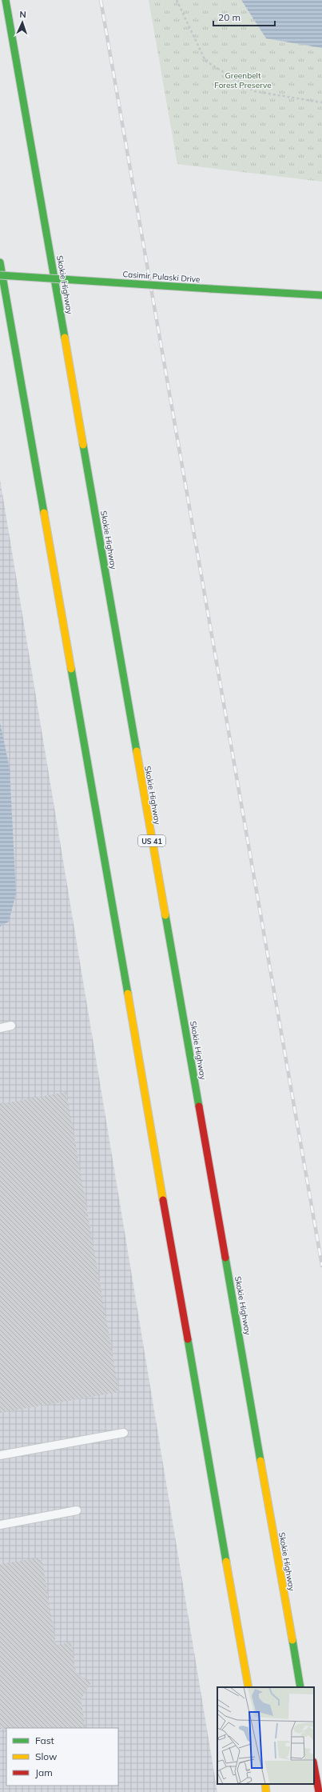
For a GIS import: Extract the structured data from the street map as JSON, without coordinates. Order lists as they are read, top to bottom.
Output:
{
  "streets": {
    "main road": ["Casimir Pulaski Drive", "Skokie Highway", "US 41"]
  },
  "parks": ["Greenbelt Forest Preserve"],
  "legend": ["Fast", "Slow", "Jam"],
  "scale_bar": "20 m",
  "north": "top"
}
